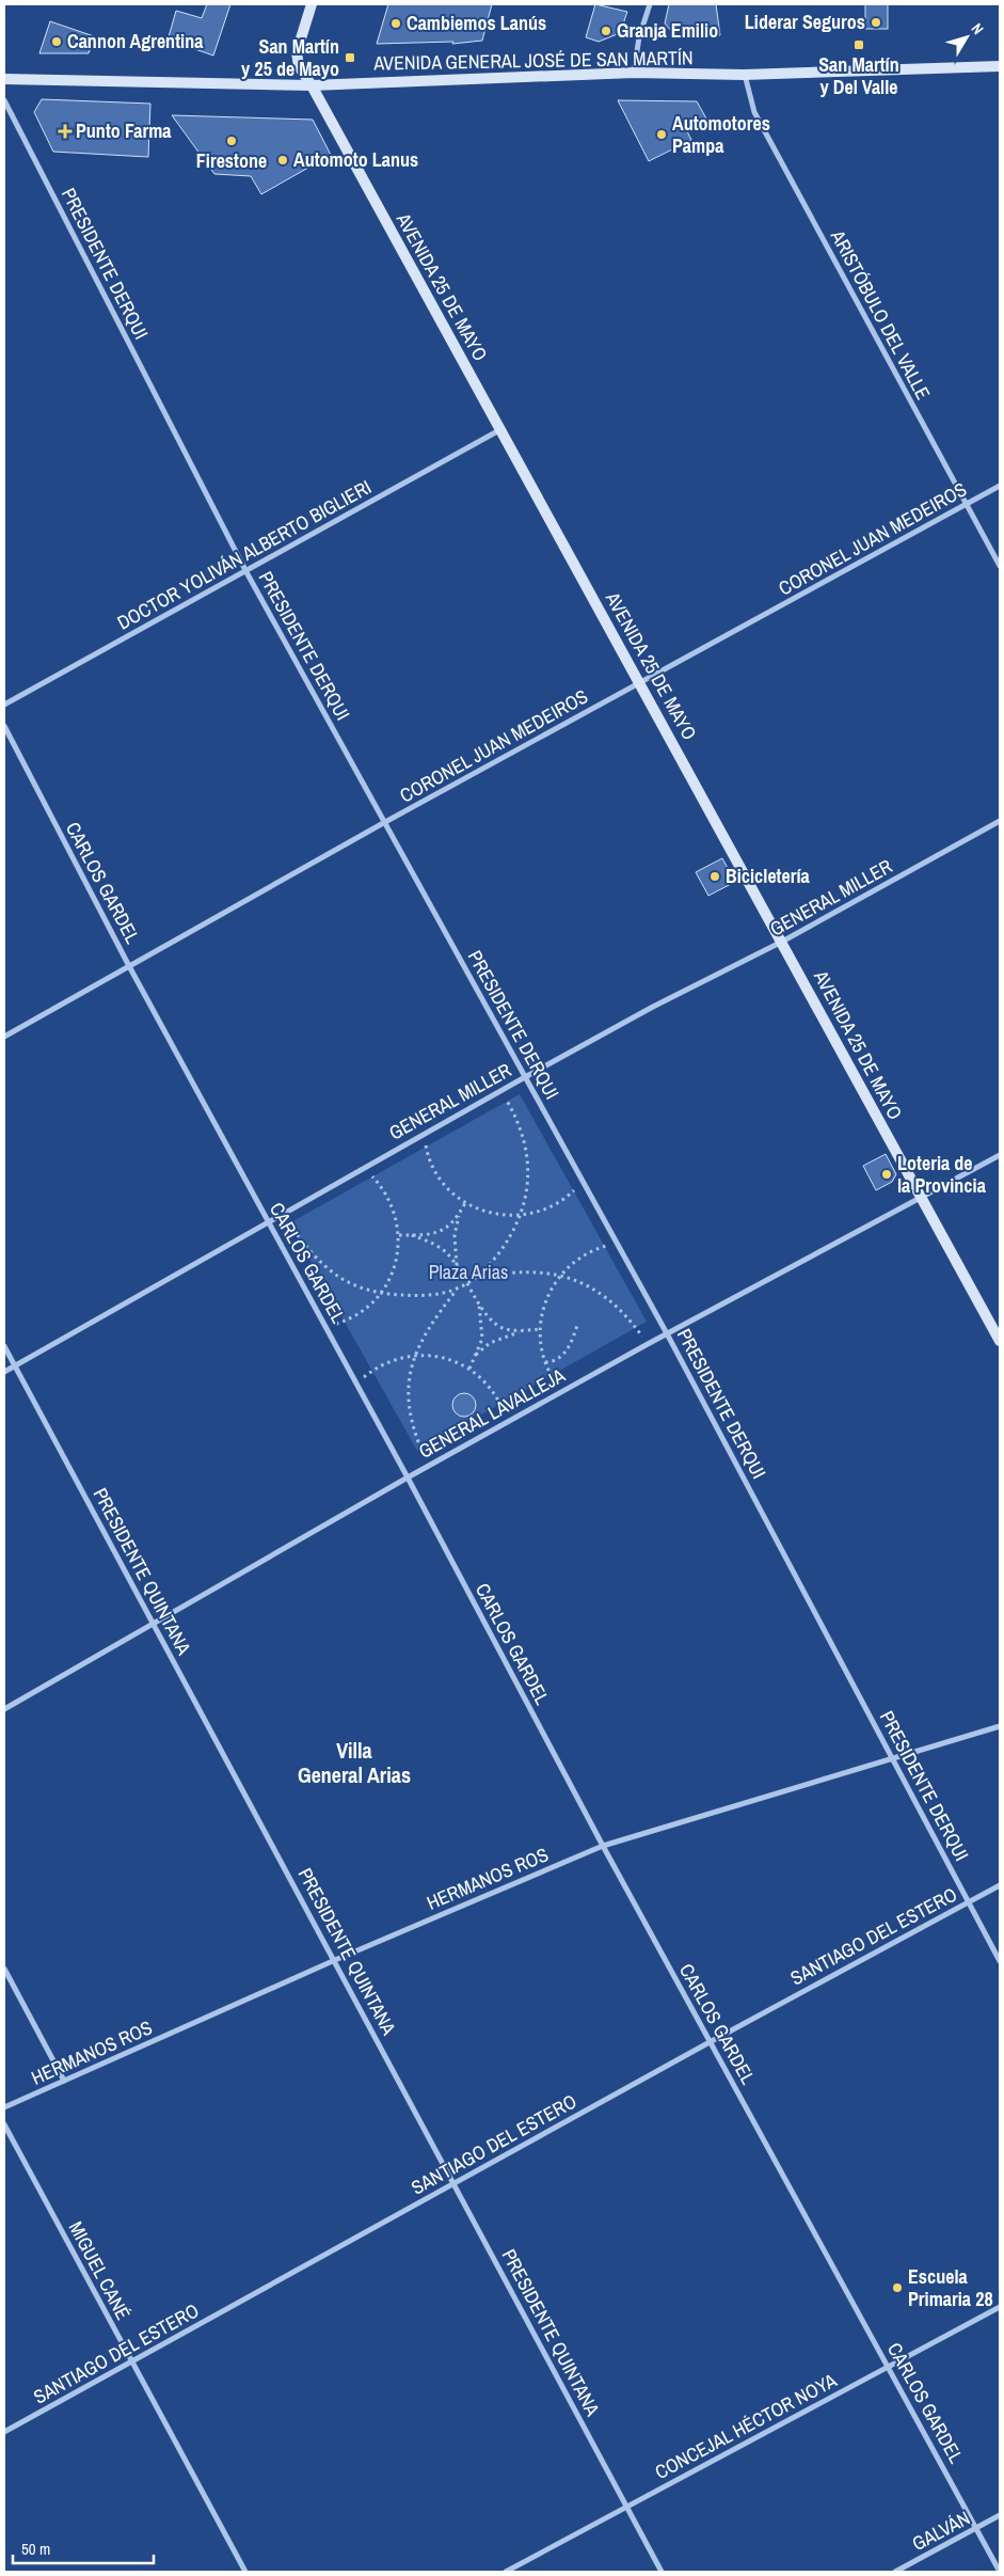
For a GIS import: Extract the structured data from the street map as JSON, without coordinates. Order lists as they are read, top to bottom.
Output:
{
  "streets": {
    "main road": ["AVENIDA GENERAL JOSÉ DE SAN MARTÍN", "AVENIDA 25 DE MAYO"],
    "street": [
      "PRESIDENTE DERQUI",
      "ARISTÓBULO DEL VALLE",
      "CORONEL JUAN MEDEIROS",
      "DOCTOR YOLIVÁN ALBERTO BIGLIERI",
      "CARLOS GARDEL",
      "GENERAL MILLER",
      "GENERAL LAVALLEJA",
      "PRESIDENTE QUINTANA",
      "HERMANOS ROS",
      "SANTIAGO DEL ESTERO",
      "MIGUEL CANÉ",
      "CONCEJAL HÉCTOR NOYA",
      "GALVÁN"
    ]
  },
  "crossings": [
    ["AVENIDA GENERAL JOSÉ DE SAN MARTÍN", "AVENIDA 25 DE MAYO"],
    ["AVENIDA GENERAL JOSÉ DE SAN MARTÍN", "ARISTÓBULO DEL VALLE"],
    ["PRESIDENTE DERQUI", "CORONEL JUAN MEDEIROS"],
    ["PRESIDENTE DERQUI", "DOCTOR YOLIVÁN ALBERTO BIGLIERI"],
    ["PRESIDENTE DERQUI", "GENERAL MILLER"],
    ["PRESIDENTE DERQUI", "GENERAL LAVALLEJA"],
    ["PRESIDENTE DERQUI", "HERMANOS ROS"],
    ["PRESIDENTE DERQUI", "SANTIAGO DEL ESTERO"],
    ["AVENIDA 25 DE MAYO", "CORONEL JUAN MEDEIROS"],
    ["AVENIDA 25 DE MAYO", "DOCTOR YOLIVÁN ALBERTO BIGLIERI"],
    ["AVENIDA 25 DE MAYO", "GENERAL MILLER"],
    ["AVENIDA 25 DE MAYO", "GENERAL LAVALLEJA"],
    ["ARISTÓBULO DEL VALLE", "CORONEL JUAN MEDEIROS"],
    ["CORONEL JUAN MEDEIROS", "CARLOS GARDEL"],
    ["CARLOS GARDEL", "GENERAL MILLER"],
    ["CARLOS GARDEL", "GENERAL LAVALLEJA"],
    ["CARLOS GARDEL", "HERMANOS ROS"],
    ["CARLOS GARDEL", "SANTIAGO DEL ESTERO"],
    ["CARLOS GARDEL", "CONCEJAL HÉCTOR NOYA"],
    ["CARLOS GARDEL", "GALVÁN"],
    ["GENERAL MILLER", "PRESIDENTE QUINTANA"],
    ["GENERAL LAVALLEJA", "PRESIDENTE QUINTANA"],
    ["PRESIDENTE QUINTANA", "HERMANOS ROS"],
    ["PRESIDENTE QUINTANA", "SANTIAGO DEL ESTERO"],
    ["PRESIDENTE QUINTANA", "CONCEJAL HÉCTOR NOYA"],
    ["SANTIAGO DEL ESTERO", "MIGUEL CANÉ"]
  ],
  "districts": ["Villa General Arias"],
  "parks": ["Plaza Arias"],
  "places": {
    "other": [
      "Liderar Seguros",
      "Cambiemos Lanús",
      "Granja Emilio",
      "Cannon Agrentina",
      "Automotores Pampa",
      "Firestone",
      "Automoto Lanus",
      "Bicicletería",
      "Loteria de la Provincia",
      "Escuela Primaria 28"
    ],
    "transit": ["San Martín y Del Valle", "San Martín y 25 de Mayo"],
    "health": ["Punto Farma"]
  },
  "scale_bar": "50 m",
  "north": "top right"
}
